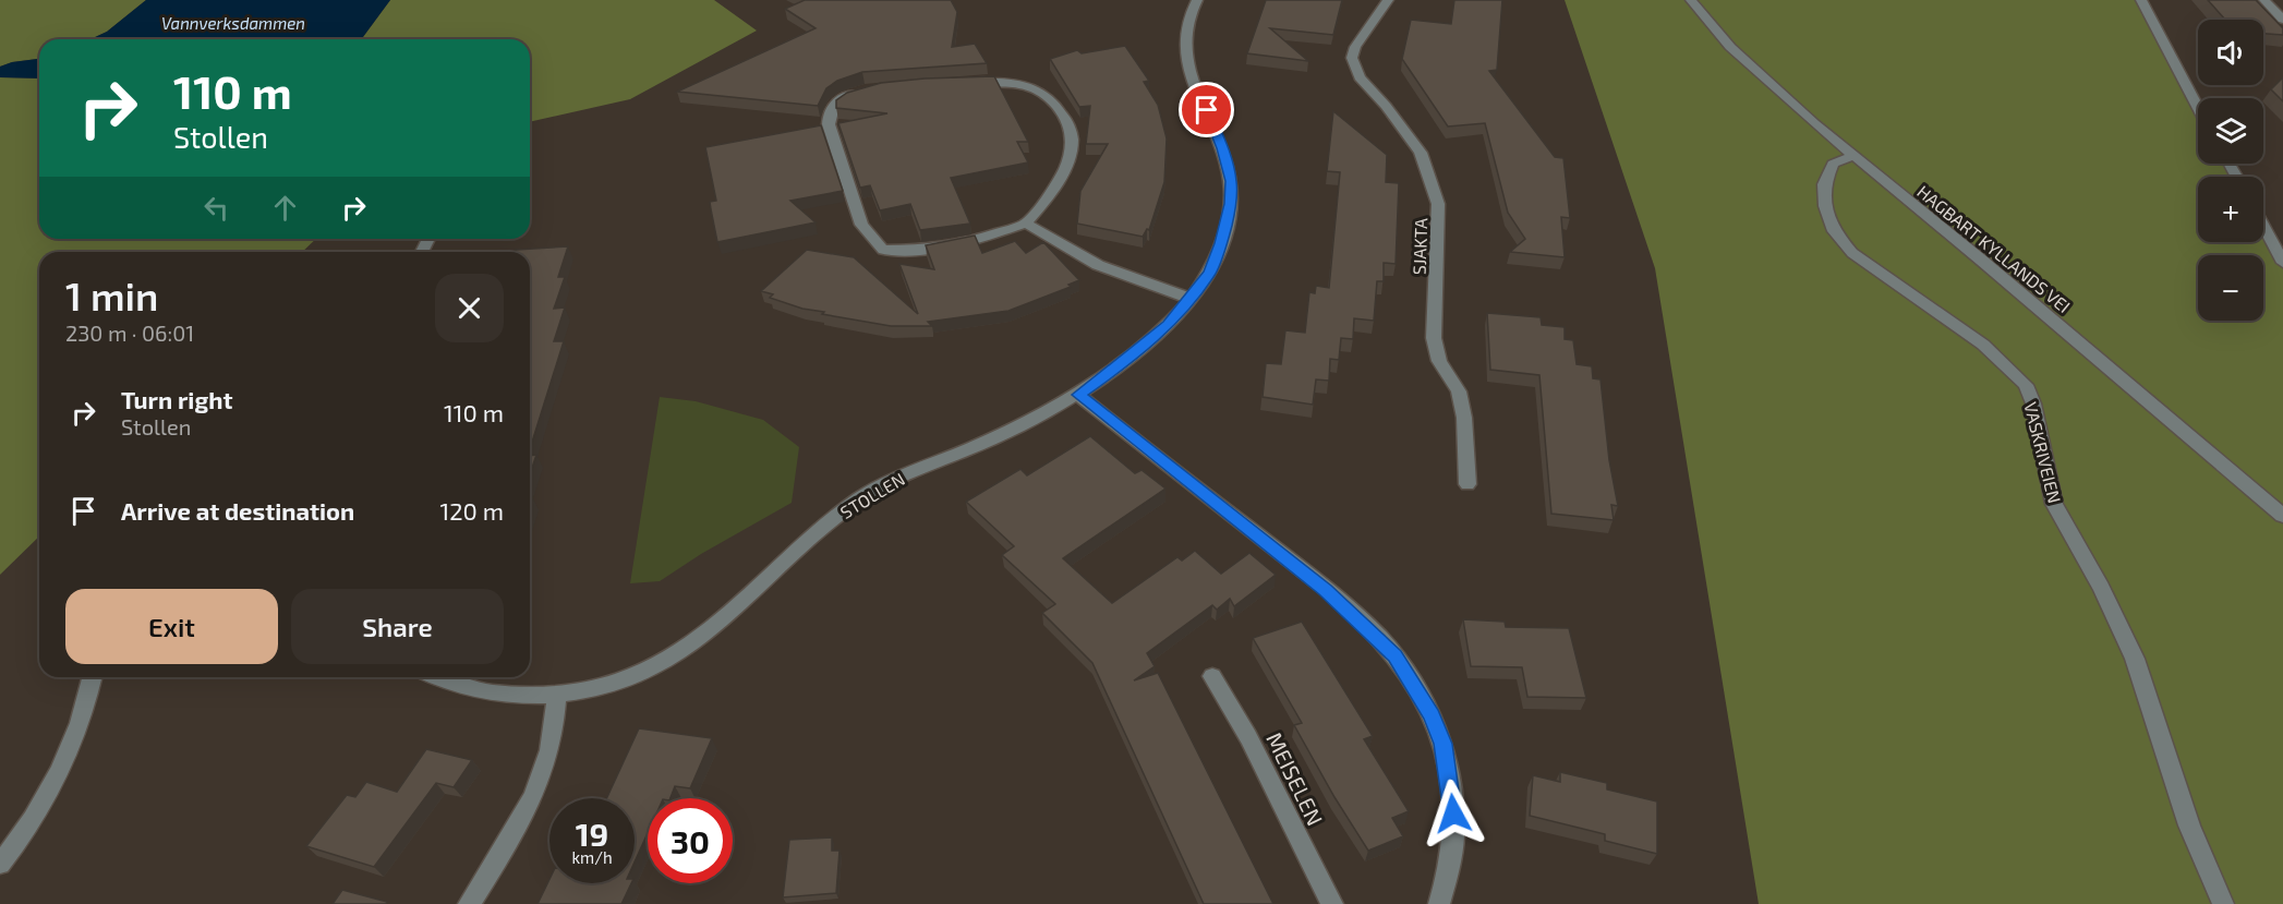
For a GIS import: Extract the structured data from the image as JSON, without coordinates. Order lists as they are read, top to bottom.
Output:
{
  "streets": {
    "street": [
      "SJAKTA",
      "HAGBART KYLLANDS VEI",
      "VASKRIVEIEN",
      "STOLLEN",
      "MEISELEN"
    ]
  },
  "crossings": [
    ["HAGBART KYLLANDS VEI", "VASKRIVEIEN"]
  ],
  "water": ["Vannverksdammen"],
  "page": {
    "map_buttons": ["+", "−"],
    "turn": ["110 m", "Stollen"],
    "heading": ["1 min", "230 m · 06:01"],
    "list": [
      {
        "name": "Turn right",
        "note": "Stollen",
        "value": "110 m"
      },
      {
        "name": "Arrive at destination",
        "value": "120 m"
      }
    ],
    "buttons": ["Exit", "Share"],
    "speed": "19 km/h",
    "limit": "30"
  }
}
